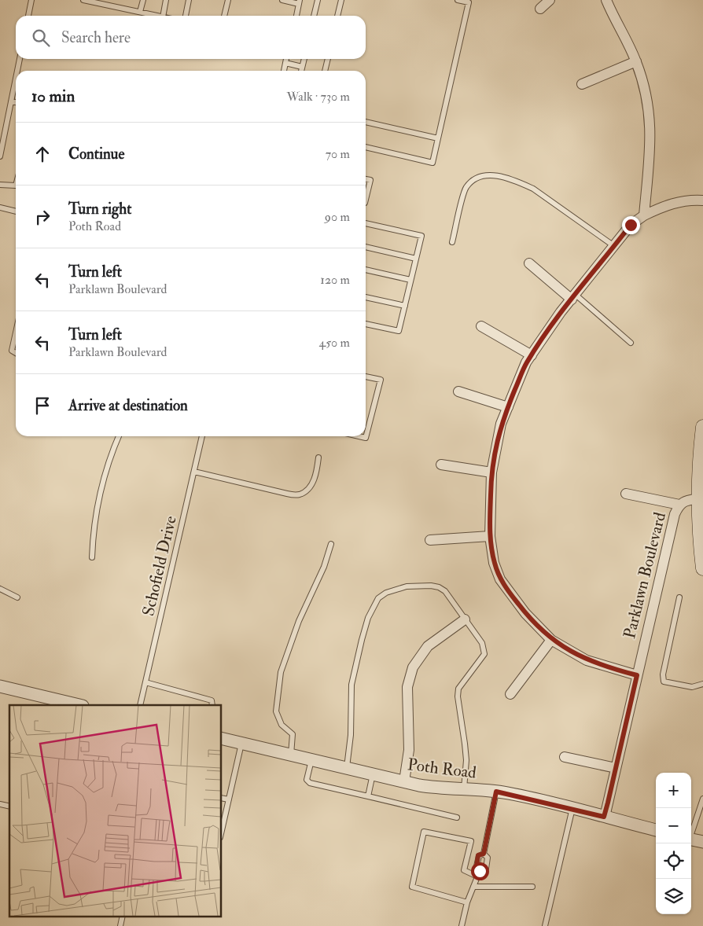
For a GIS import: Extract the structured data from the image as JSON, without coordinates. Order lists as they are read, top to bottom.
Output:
{
  "streets": {
    "street": ["Parklawn Boulevard", "Poth Road"],
    "lane": ["Schofield Drive"]
  },
  "crossings": [
    ["Parklawn Boulevard", "Poth Road"]
  ],
  "page": {
    "search": "Search here",
    "heading": ["10 min", "Walk · 730 m"],
    "list": [
      ["Continue", "70 m"],
      ["Turn right", "Poth Road", "90 m"],
      ["Turn left", "Parklawn Boulevard", "120 m"],
      ["Turn left", "Parklawn Boulevard", "450 m"],
      "Arrive at destination"
    ],
    "map_buttons": ["+", "−"]
  }
}
